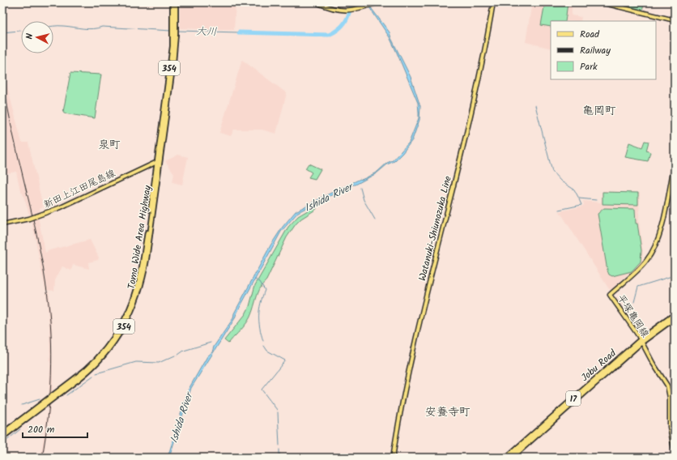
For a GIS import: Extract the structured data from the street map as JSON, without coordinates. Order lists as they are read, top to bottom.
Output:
{
  "streets": {
    "highway": [
      "354",
      "Tomo Wide Area Highway",
      "Jobu Road",
      "17"
    ],
    "main road": ["新田上江田尾島線", "Watanuki-Shiunozuka Line", "平塚亀岡線"]
  },
  "crossings": [
    ["新田上江田尾島線", "Tomo Wide Area Highway"],
    ["平塚亀岡線", "Jobu Road"]
  ],
  "districts": ["亀岡町", "泉町", "安養寺町"],
  "water": ["大川", "Ishida River"],
  "legend": ["Road", "Railway", "Park"],
  "scale_bar": "200 m",
  "north": "left"
}
